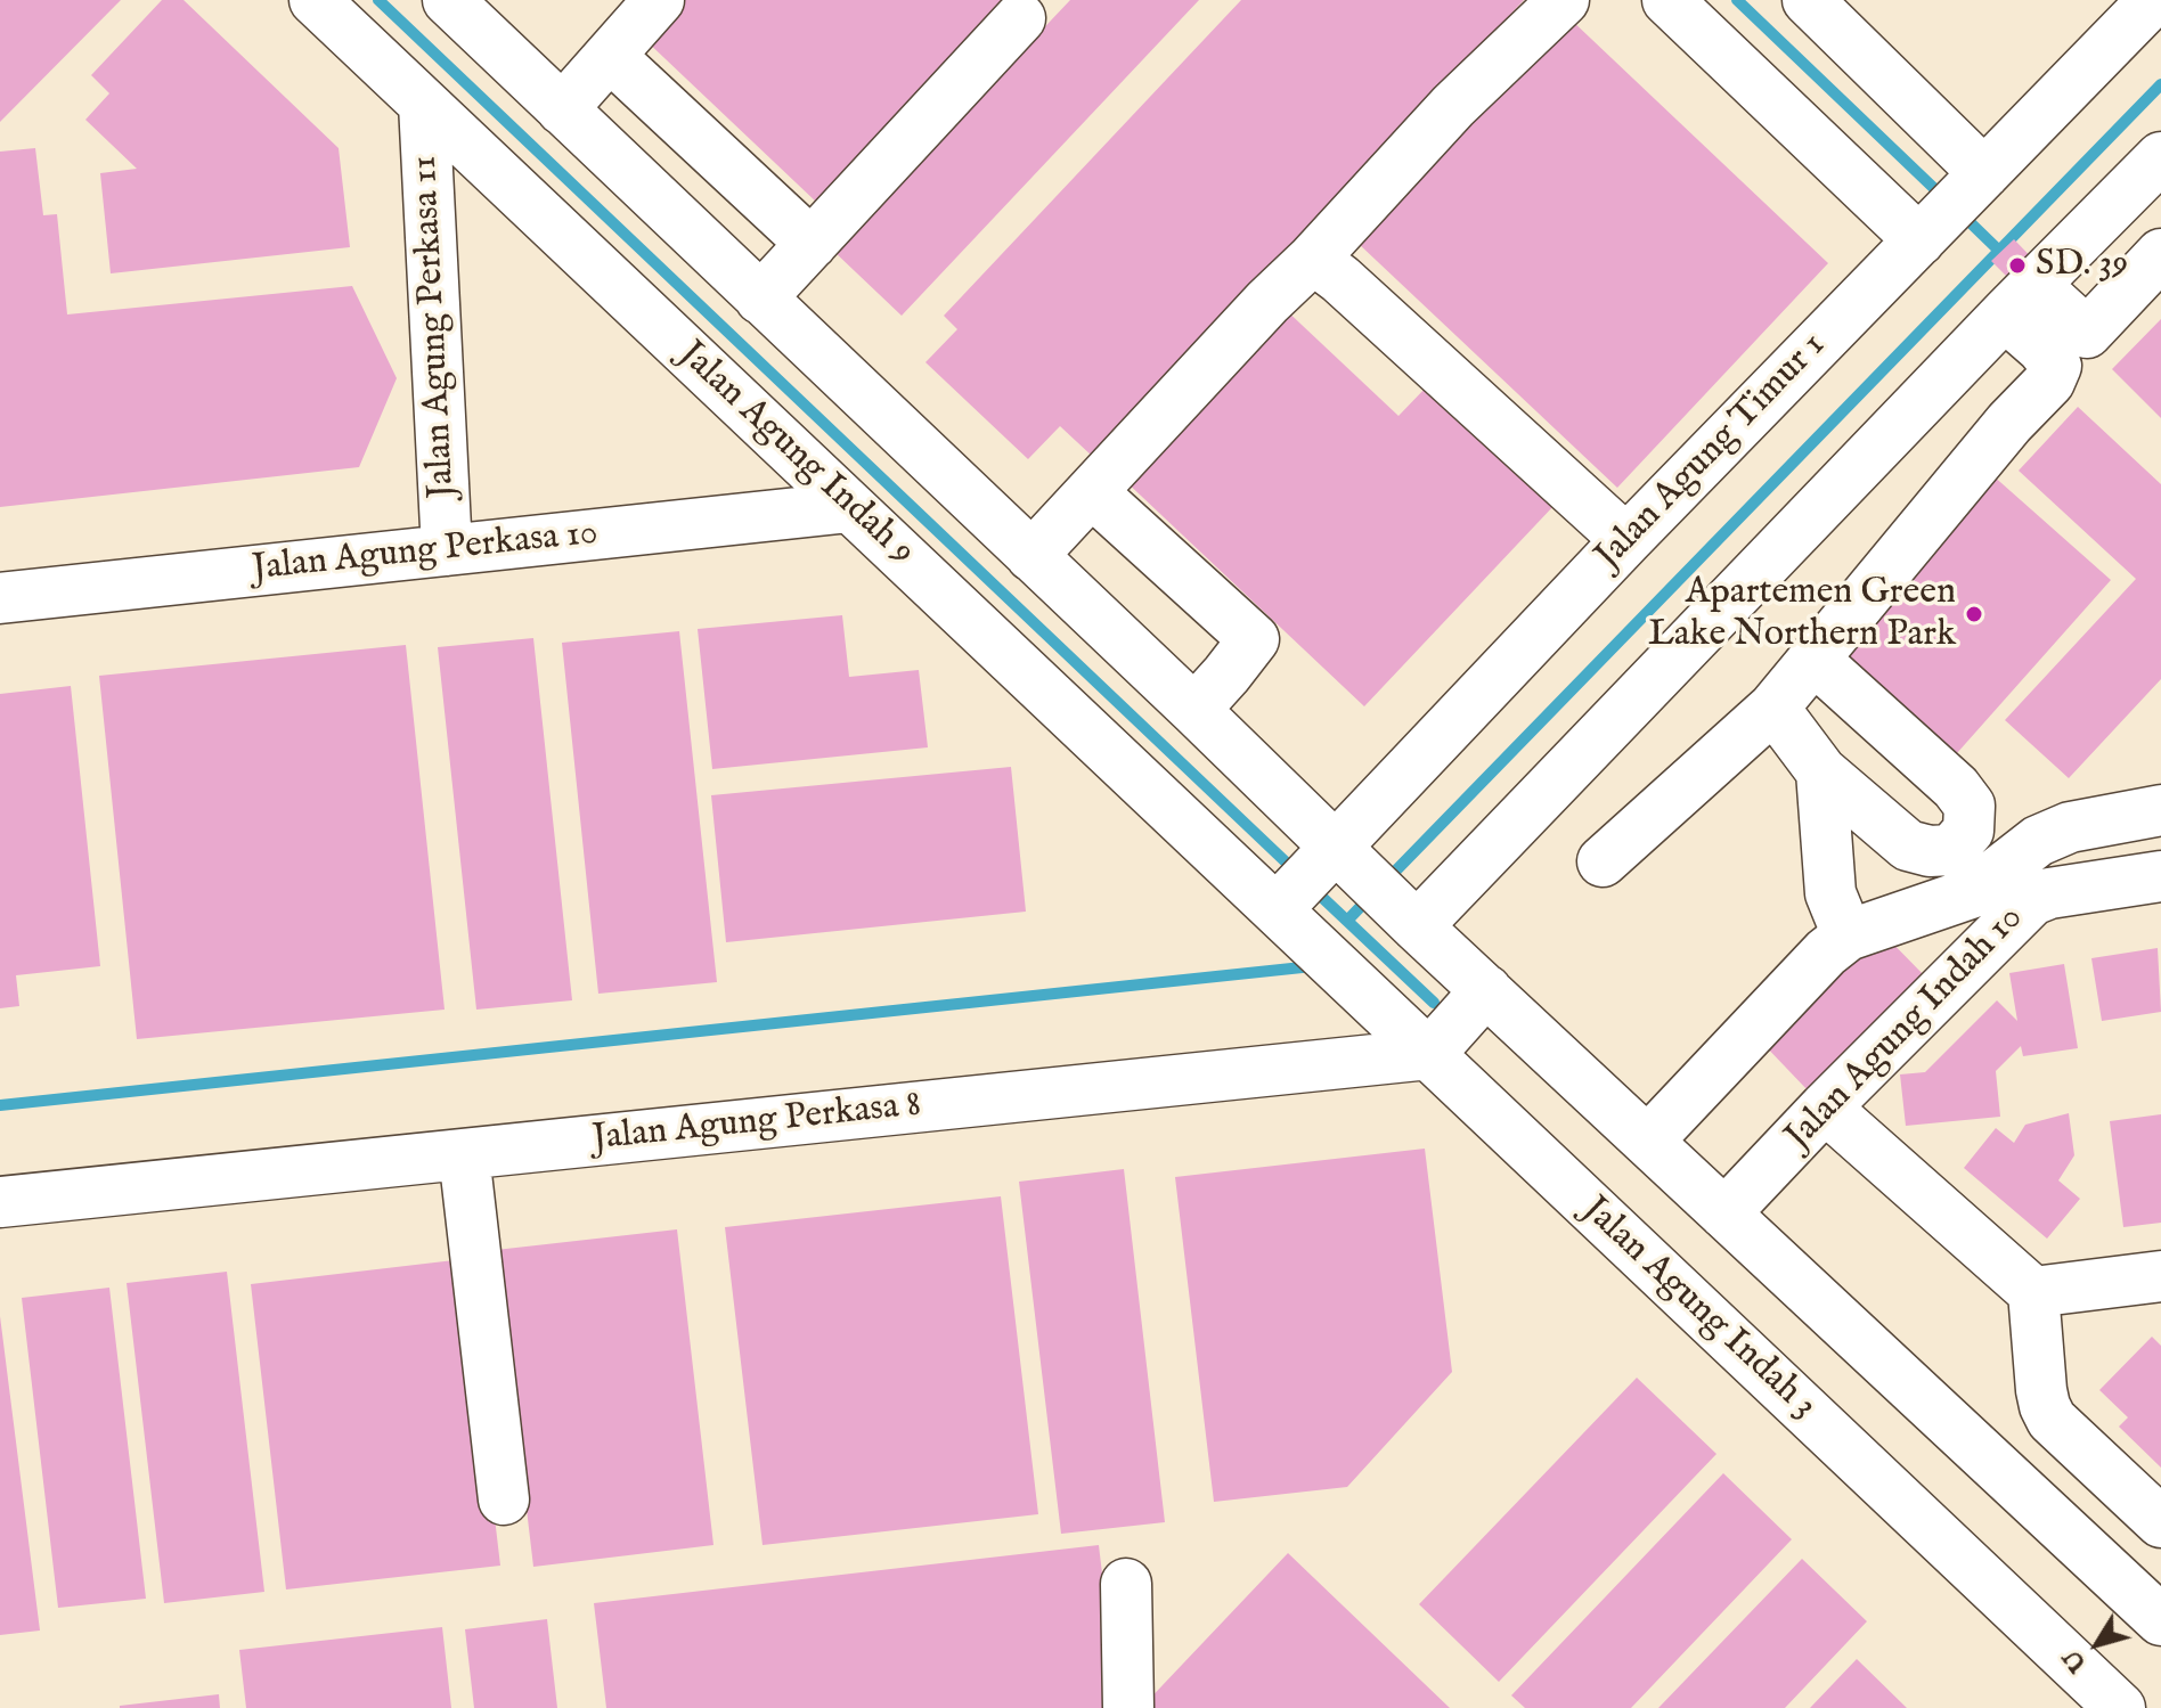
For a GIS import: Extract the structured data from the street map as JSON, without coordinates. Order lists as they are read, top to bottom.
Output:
{
  "streets": {
    "street": [
      "Jalan Agung Perkasa 11",
      "Jalan Agung Timur 1",
      "Jalan Agung Indah 9",
      "Jalan Agung Perkasa 10",
      "Jalan Agung Indah 10",
      "Jalan Agung Perkasa 8",
      "Jalan Agung Indah 3"
    ]
  },
  "crossings": [
    ["Jalan Agung Perkasa 11", "Jalan Agung Indah 9"],
    ["Jalan Agung Perkasa 11", "Jalan Agung Perkasa 10"],
    ["Jalan Agung Timur 1", "Jalan Agung Indah 9"],
    ["Jalan Agung Timur 1", "Jalan Agung Indah 3"],
    ["Jalan Agung Indah 9", "Jalan Agung Perkasa 10"],
    ["Jalan Agung Indah 9", "Jalan Agung Indah 3"],
    ["Jalan Agung Perkasa 8", "Jalan Agung Indah 3"]
  ],
  "places": ["SD. 39", "Apartemen Green Lake Northern Park"],
  "north": "bottom left"
}
